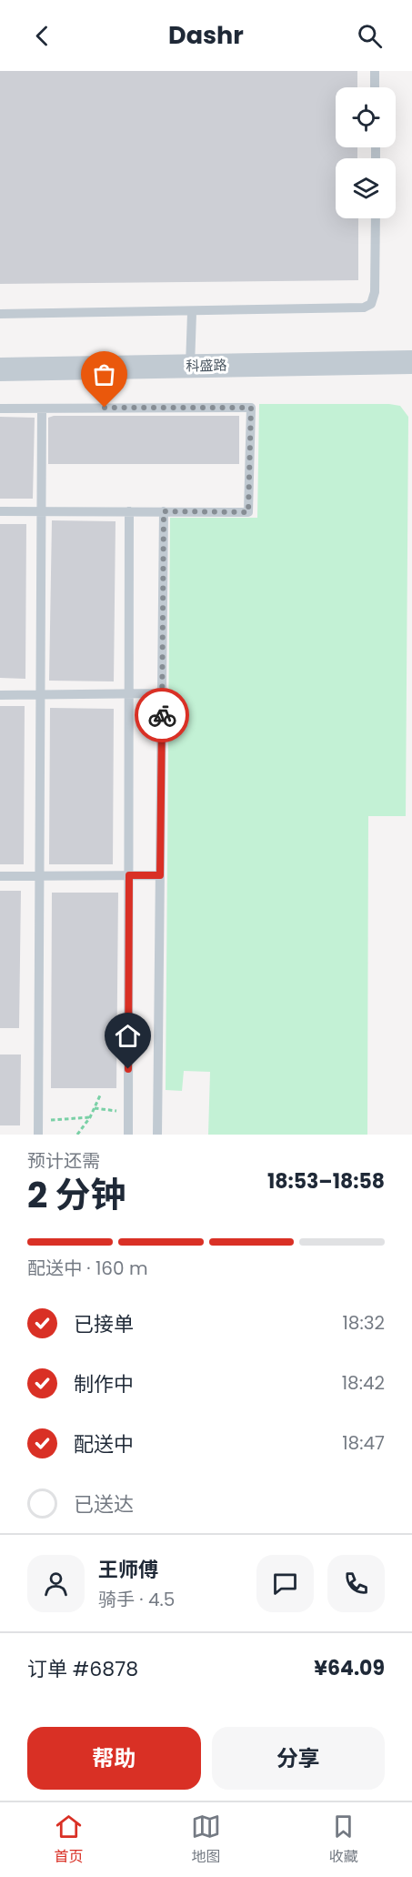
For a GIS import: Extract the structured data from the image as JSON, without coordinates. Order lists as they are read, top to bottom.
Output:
{
  "streets": {
    "street": ["科盛路"]
  },
  "page": {
    "header": "Dashr",
    "heading": ["2 分钟", "预计还需", "18:53–18:58"],
    "panel": [
      "王师傅",
      "骑手 · 4.5",
      "订单 #6878",
      "¥64.09"
    ],
    "bar": "配送中 · 160 m",
    "list": [
      ["已接单", "18:32"],
      ["制作中", "18:42"],
      ["配送中", "18:47"],
      "已送达"
    ],
    "buttons": ["帮助", "分享"],
    "tabs": ["首页", "地图", "收藏"]
  }
}
